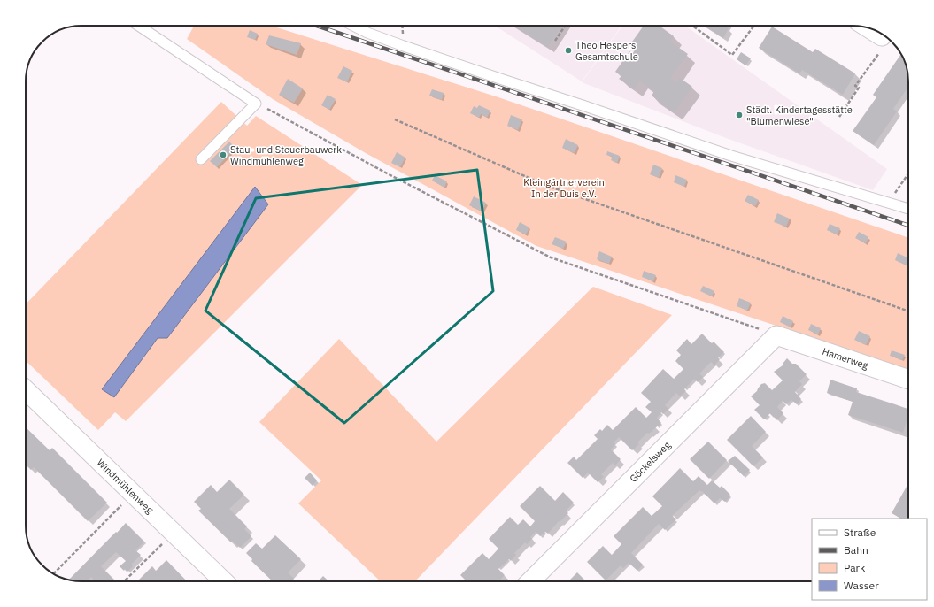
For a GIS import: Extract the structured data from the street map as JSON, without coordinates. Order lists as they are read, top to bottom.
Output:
{
  "streets": {
    "street": ["Hamerweg", "Göckelsweg", "Windmühlenweg"]
  },
  "crossings": [
    ["Hamerweg", "Göckelsweg"]
  ],
  "parks": ["Kleingärtnerverein In der Duis e.V."],
  "places": ["Theo Hespers Gesamtschule", "Städt. Kindertagesstätte \"Blumenwiese\"", "Stau- und Steuerbauwerk Windmühlenweg"],
  "legend": [
    "Straße",
    "Bahn",
    "Park",
    "Wasser"
  ]
}
